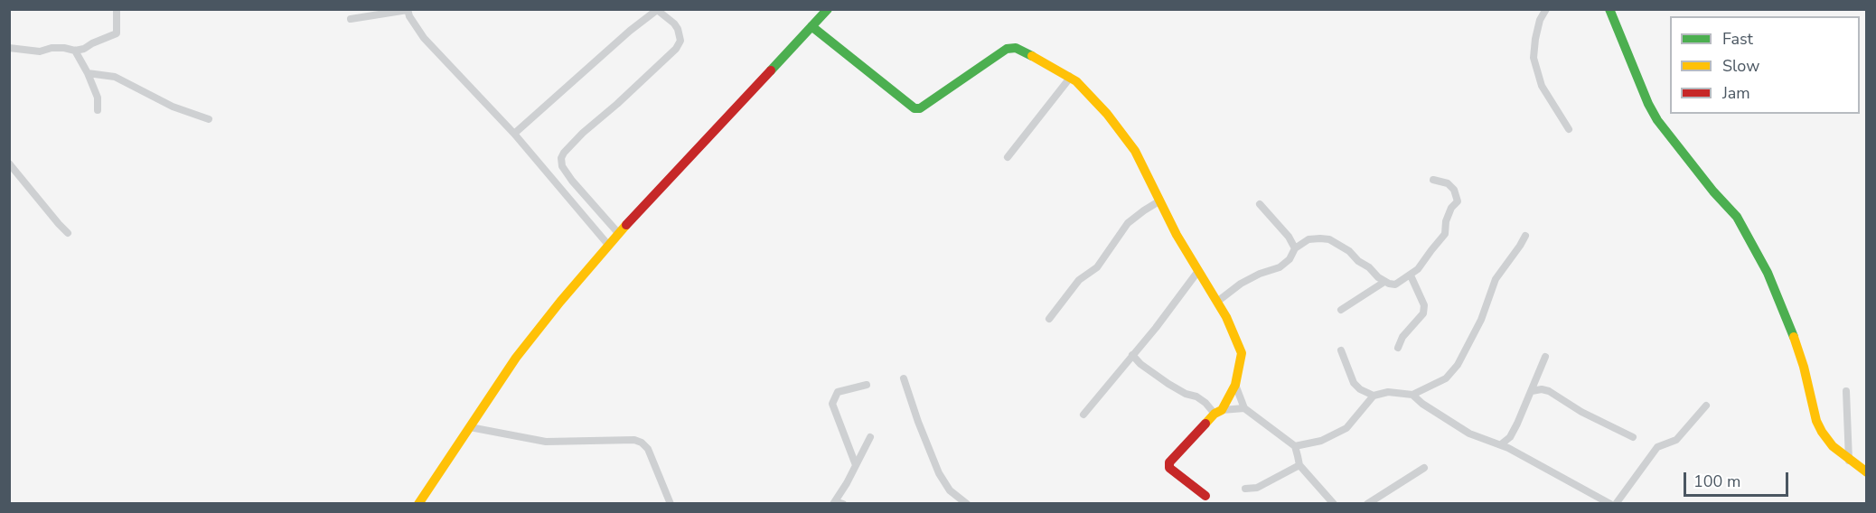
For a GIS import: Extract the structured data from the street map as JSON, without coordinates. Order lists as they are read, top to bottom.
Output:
{
  "legend": ["Fast", "Slow", "Jam"],
  "scale_bar": "100 m"
}
